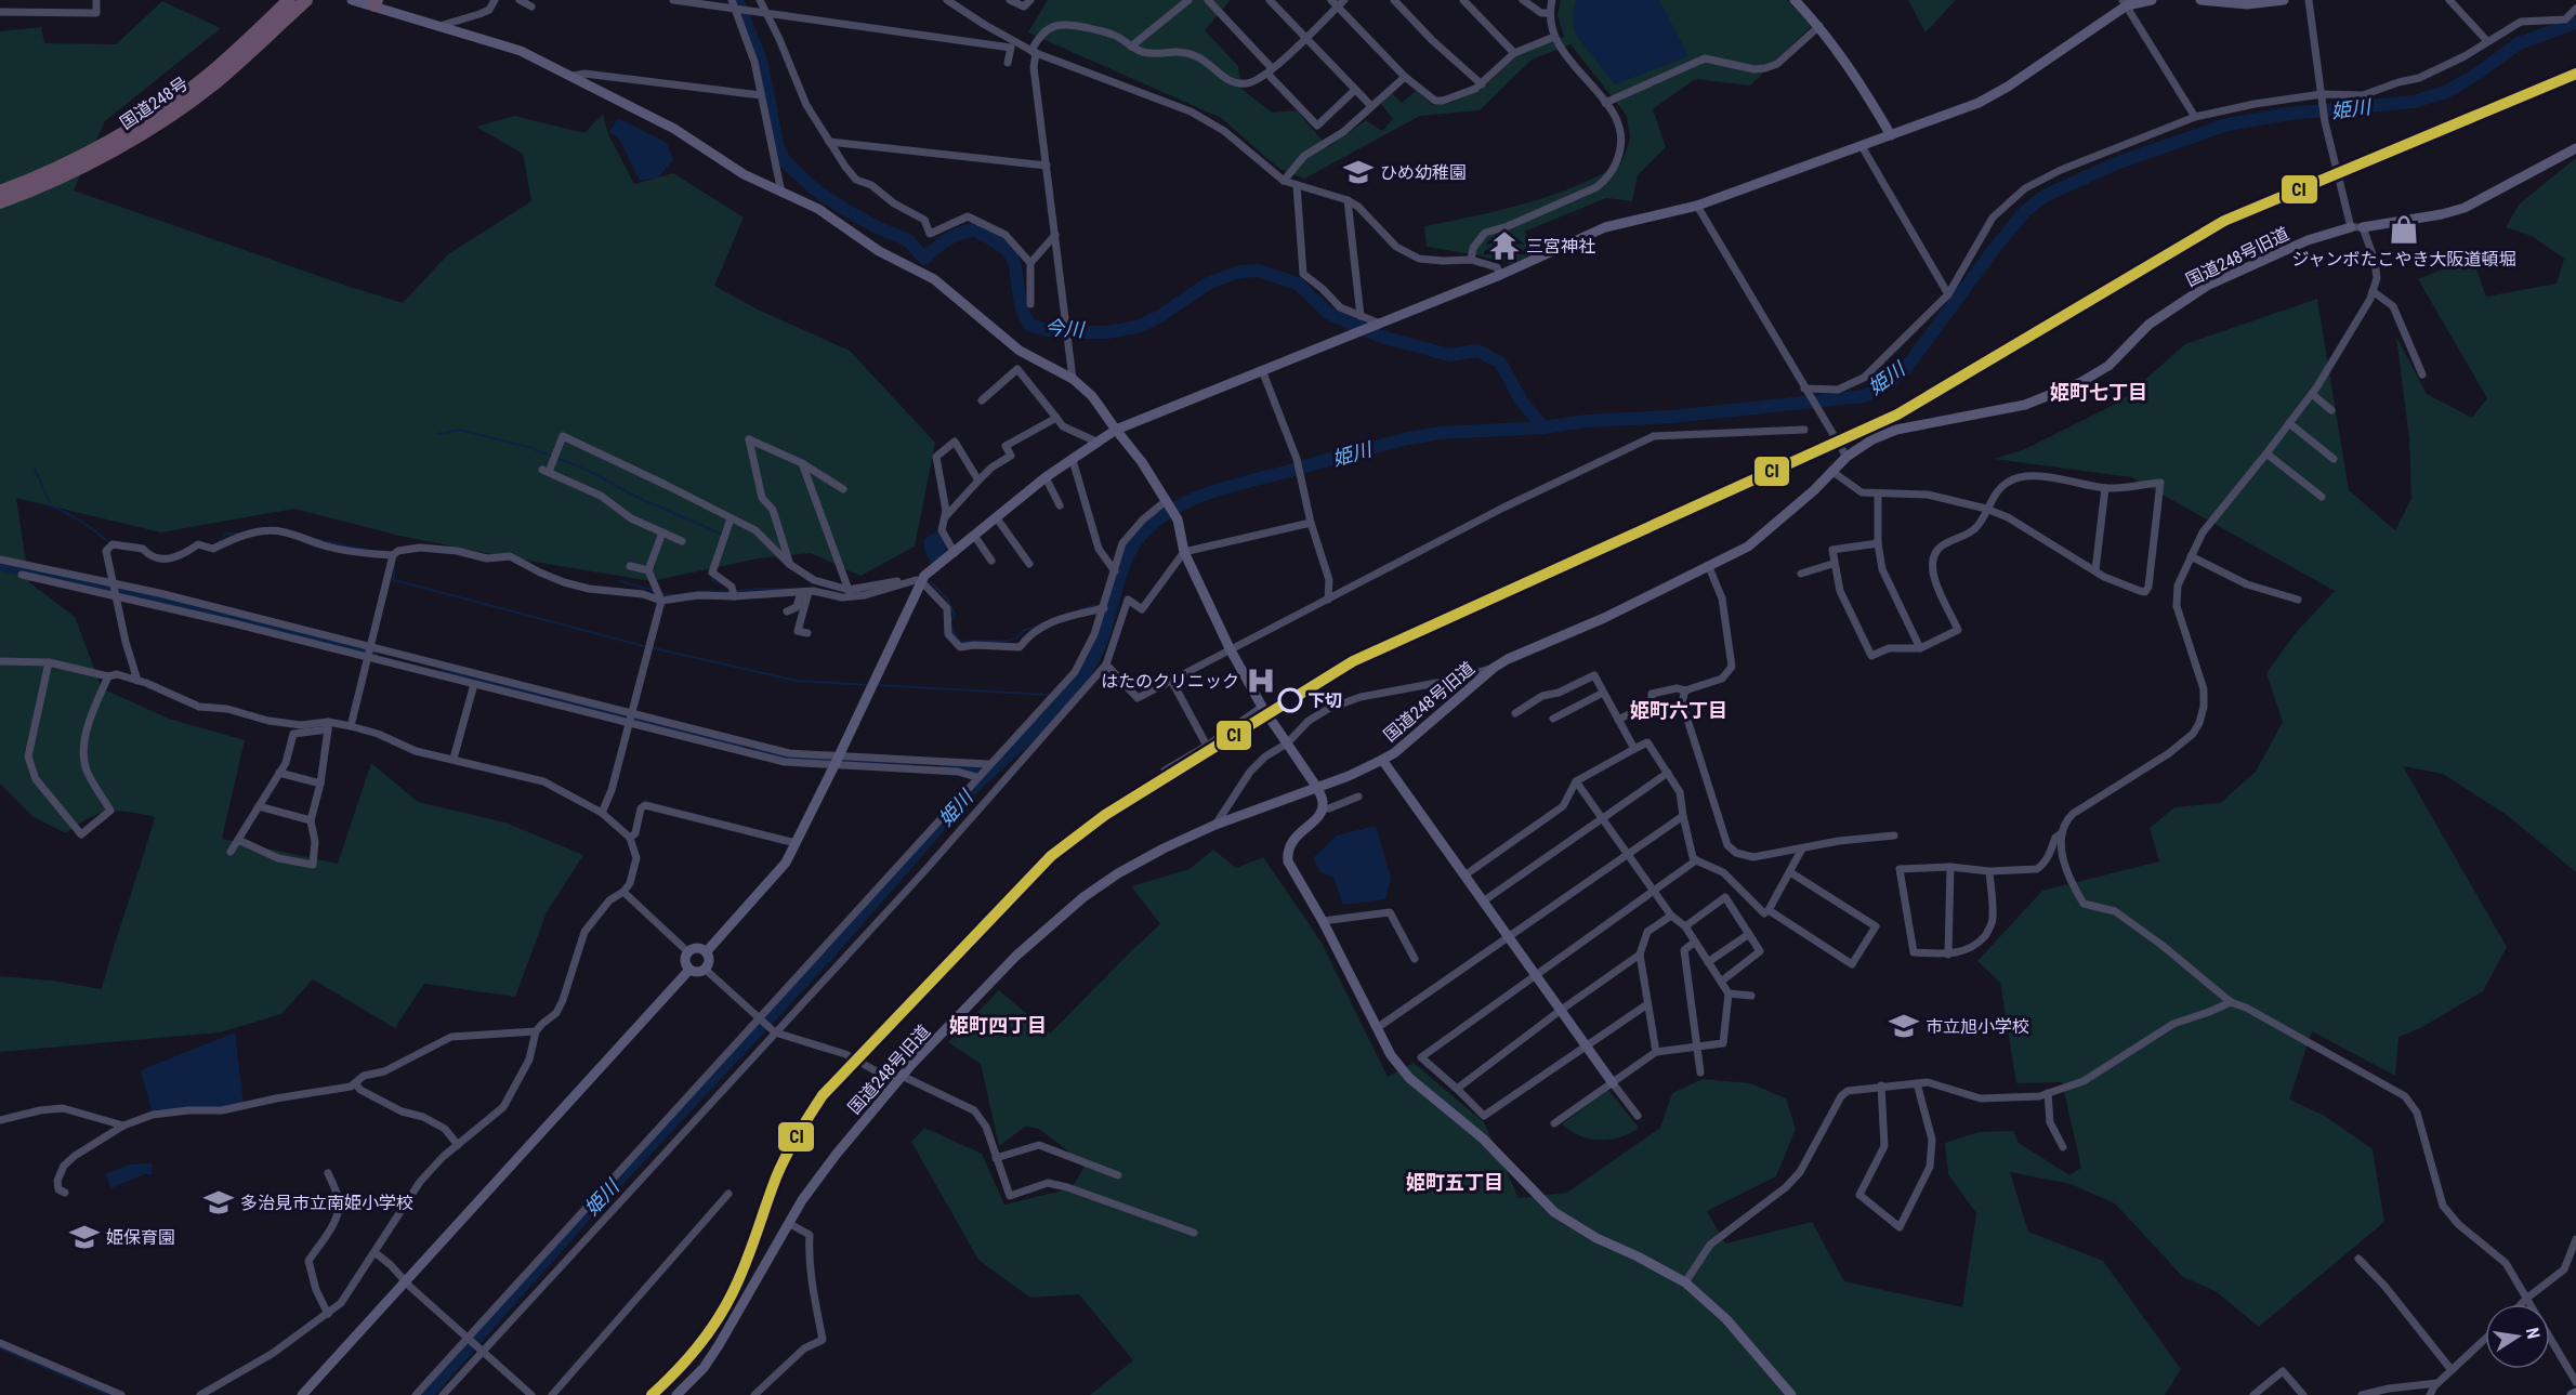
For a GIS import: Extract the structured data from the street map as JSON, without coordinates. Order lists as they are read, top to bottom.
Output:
{
  "streets": {
    "highway": ["国道248号"],
    "street": ["国道248号旧道"]
  },
  "districts": [
    "姫町七丁目",
    "姫町六丁目",
    "姫町四丁目",
    "姫町五丁目"
  ],
  "water": ["姫川", "今川"],
  "places": {
    "school or university": [
      "ひめ幼稚園",
      "市立旭小学校",
      "多治見市立南姫小学校",
      "姫保育園"
    ],
    "shop": ["ジャンボたこやき大阪道頓堀"],
    "temple": ["三宮神社"],
    "hospital": ["はたのクリニック"],
    "other": ["下切"]
  },
  "lines": ["transit line CI"],
  "north": "right"
}
